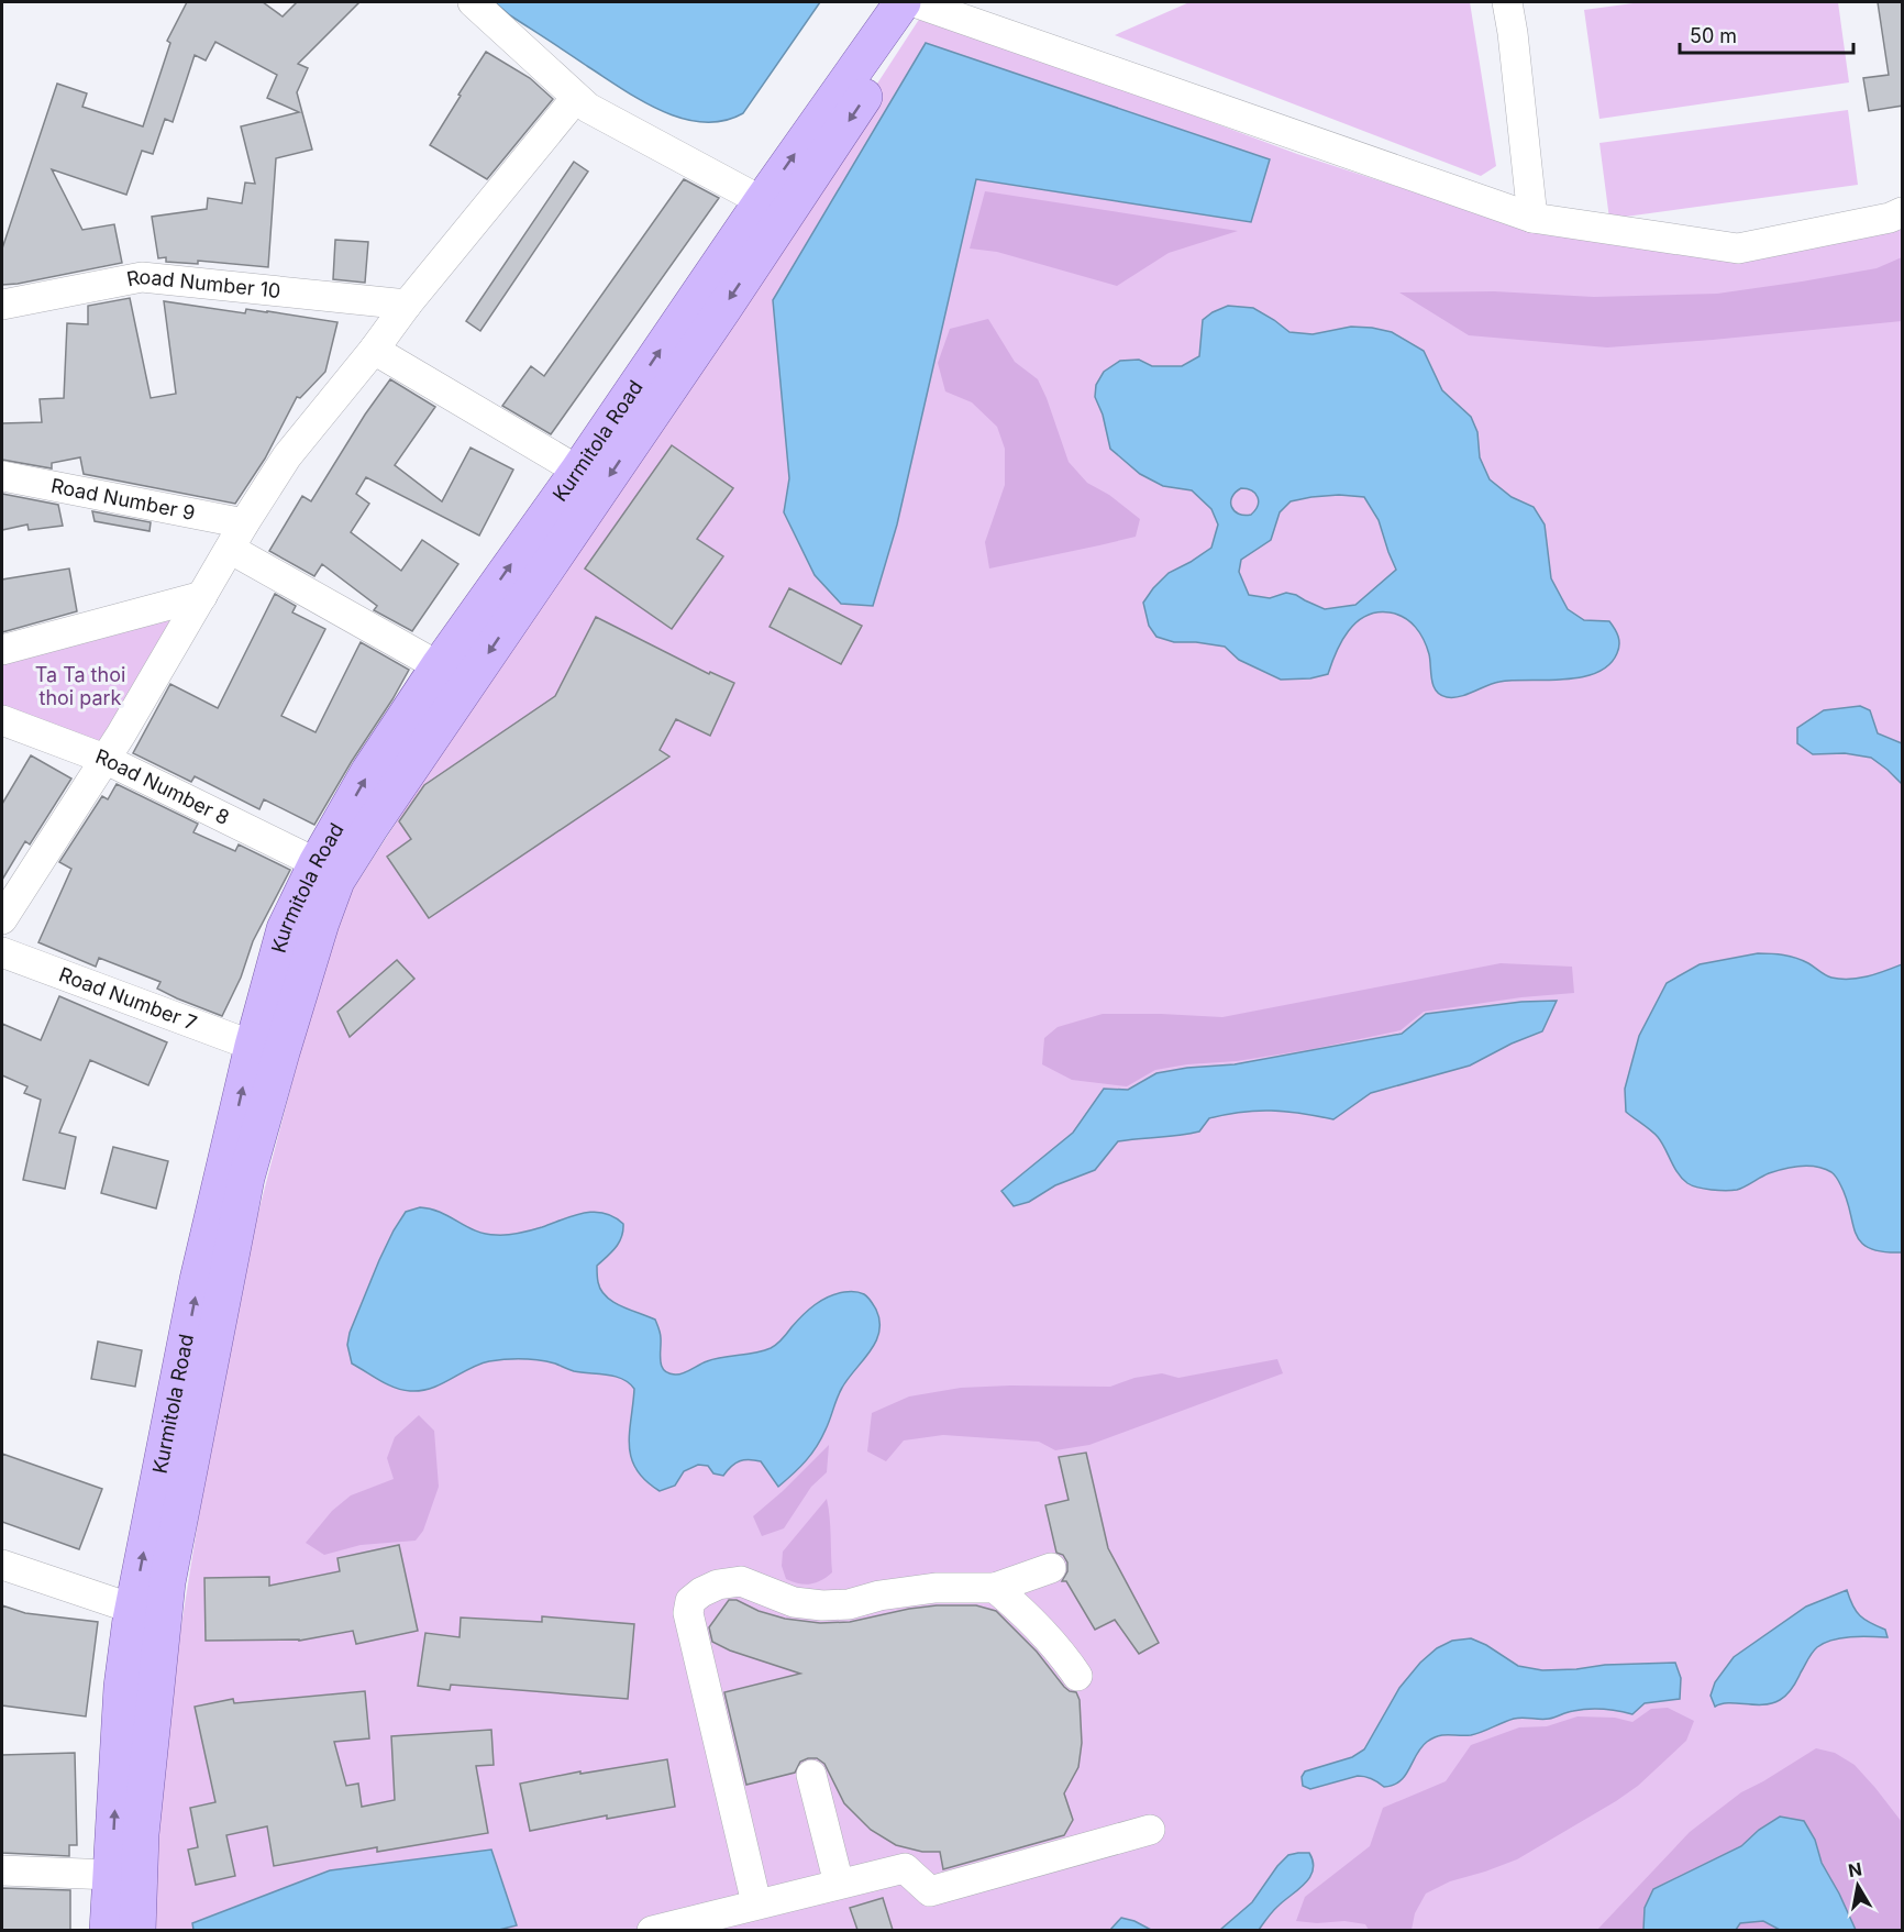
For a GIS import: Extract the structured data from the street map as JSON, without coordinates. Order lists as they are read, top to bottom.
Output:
{
  "streets": {
    "main road": ["Kurmitola Road"],
    "street": [
      "Road Number 10",
      "Road Number 9",
      "Road Number 8",
      "Road Number 7"
    ]
  },
  "crossings": [
    ["Kurmitola Road", "Road Number 9"],
    ["Kurmitola Road", "Road Number 8"],
    ["Kurmitola Road", "Road Number 7"]
  ],
  "parks": ["Ta Ta thoi thoi park"],
  "scale_bar": "50 m",
  "north": "top"
}
